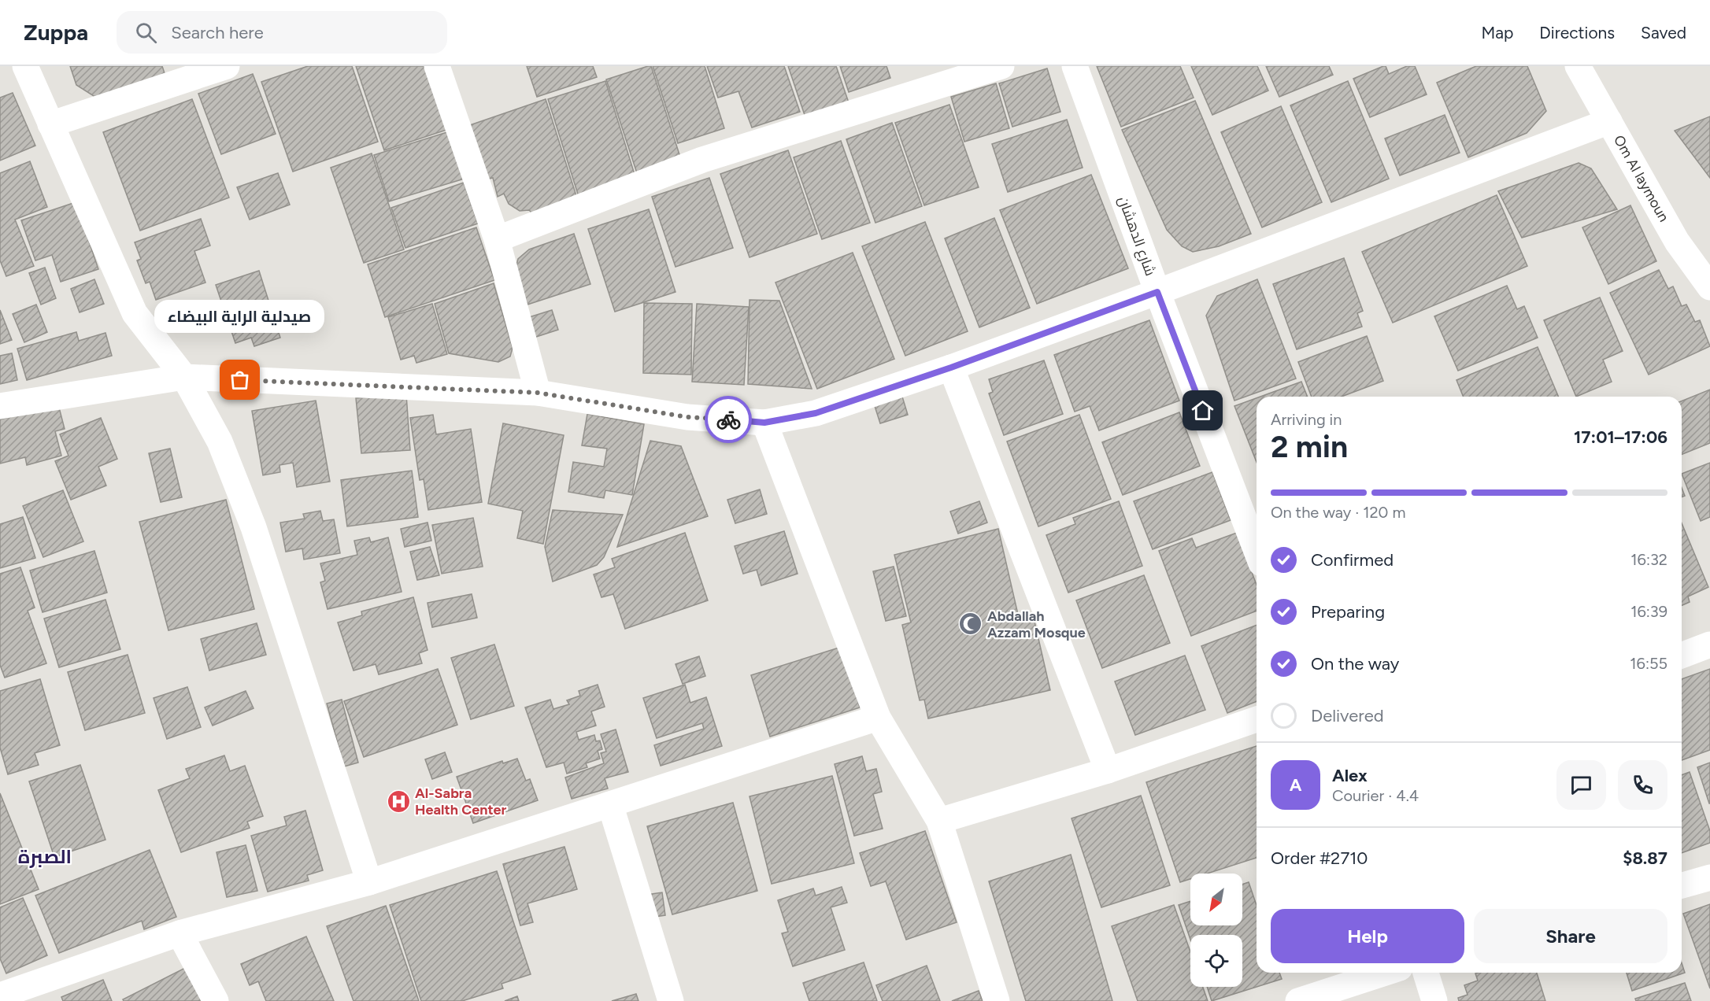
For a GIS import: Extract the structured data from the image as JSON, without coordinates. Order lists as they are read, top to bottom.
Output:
{
  "streets": {
    "street": ["Om Al laymoun", "شارع الدهشان"]
  },
  "districts": ["الصبرة"],
  "places": {
    "other": ["صيدلية الراية البيضاء"],
    "mosque": ["Abdallah Azzam Mosque"],
    "hospital": ["Al-Sabra Health Center"]
  },
  "north": "bottom left",
  "page": {
    "header": "Zuppa",
    "search": "Search here",
    "nav": ["Map", "Directions", "Saved"],
    "bubble": "صيدلية الراية البيضاء",
    "heading": ["2 min", "Arriving in", "17:01–17:06"],
    "panel": [
      "Alex",
      "Courier · 4.4",
      "Order #2710",
      "$8.87"
    ],
    "bar": "On the way · 120 m",
    "list": [
      ["Confirmed", "16:32"],
      ["Preparing", "16:39"],
      ["On the way", "16:55"],
      "Delivered"
    ],
    "round": "A",
    "buttons": ["Help", "Share"]
  }
}
